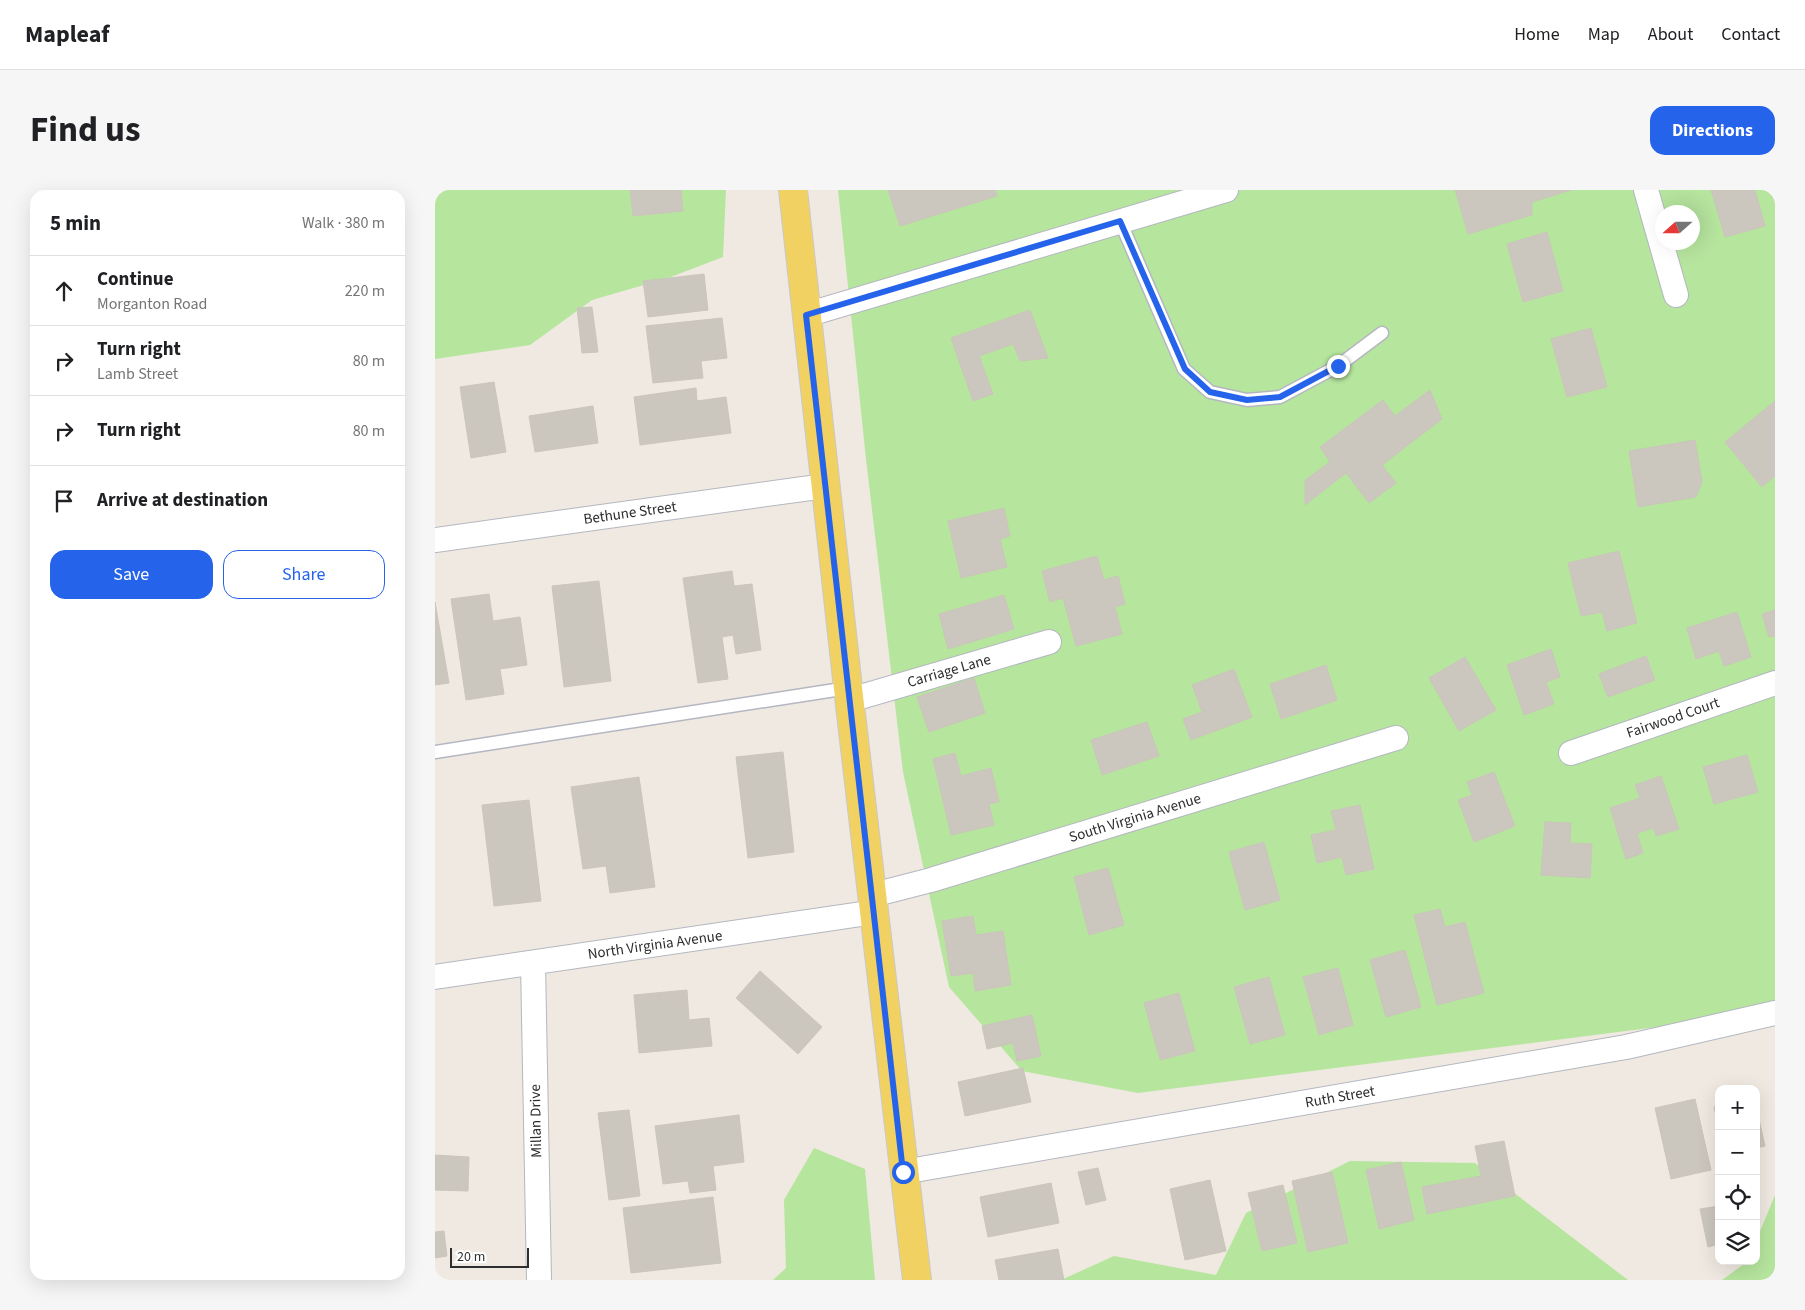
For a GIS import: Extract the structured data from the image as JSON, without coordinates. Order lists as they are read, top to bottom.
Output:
{
  "streets": {
    "street": [
      "Bethune Street",
      "Carriage Lane",
      "Fairwood Court",
      "South Virginia Avenue",
      "North Virginia Avenue",
      "Ruth Street",
      "Millan Drive"
    ]
  },
  "crossings": [
    ["South Virginia Avenue", "North Virginia Avenue"],
    ["North Virginia Avenue", "Millan Drive"]
  ],
  "scale_bar": "20 m",
  "north": "left",
  "page": {
    "header": "Mapleaf",
    "nav": [
      "Home",
      "Map",
      "About",
      "Contact"
    ],
    "title": "Find us",
    "buttons": [
      "Directions",
      ["Save", "Share"]
    ],
    "heading": ["5 min", "Walk · 380 m"],
    "list": [
      ["Continue", "Morganton Road", "220 m"],
      ["Turn right", "Lamb Street", "80 m"],
      ["Turn right", "80 m"],
      "Arrive at destination"
    ],
    "map_buttons": ["+", "−"],
    "scale": "20 m"
  }
}
